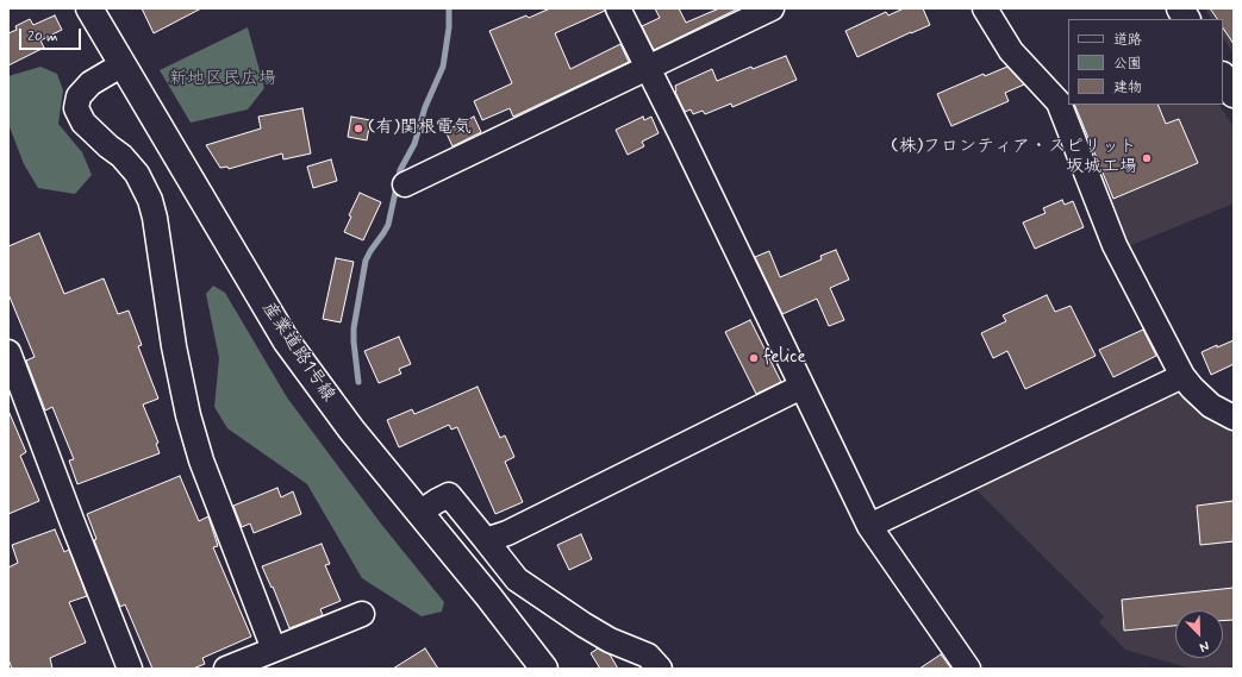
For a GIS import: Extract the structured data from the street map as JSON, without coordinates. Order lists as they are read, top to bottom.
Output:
{
  "streets": {
    "main road": ["産業道路1号線"]
  },
  "parks": ["新地区民広場"],
  "places": ["(有)関根電気", "(株)フロンティア・スピリット 坂城工場", "felice"],
  "legend": ["道路", "公園", "建物"],
  "scale_bar": "20 m",
  "north": "bottom right"
}
